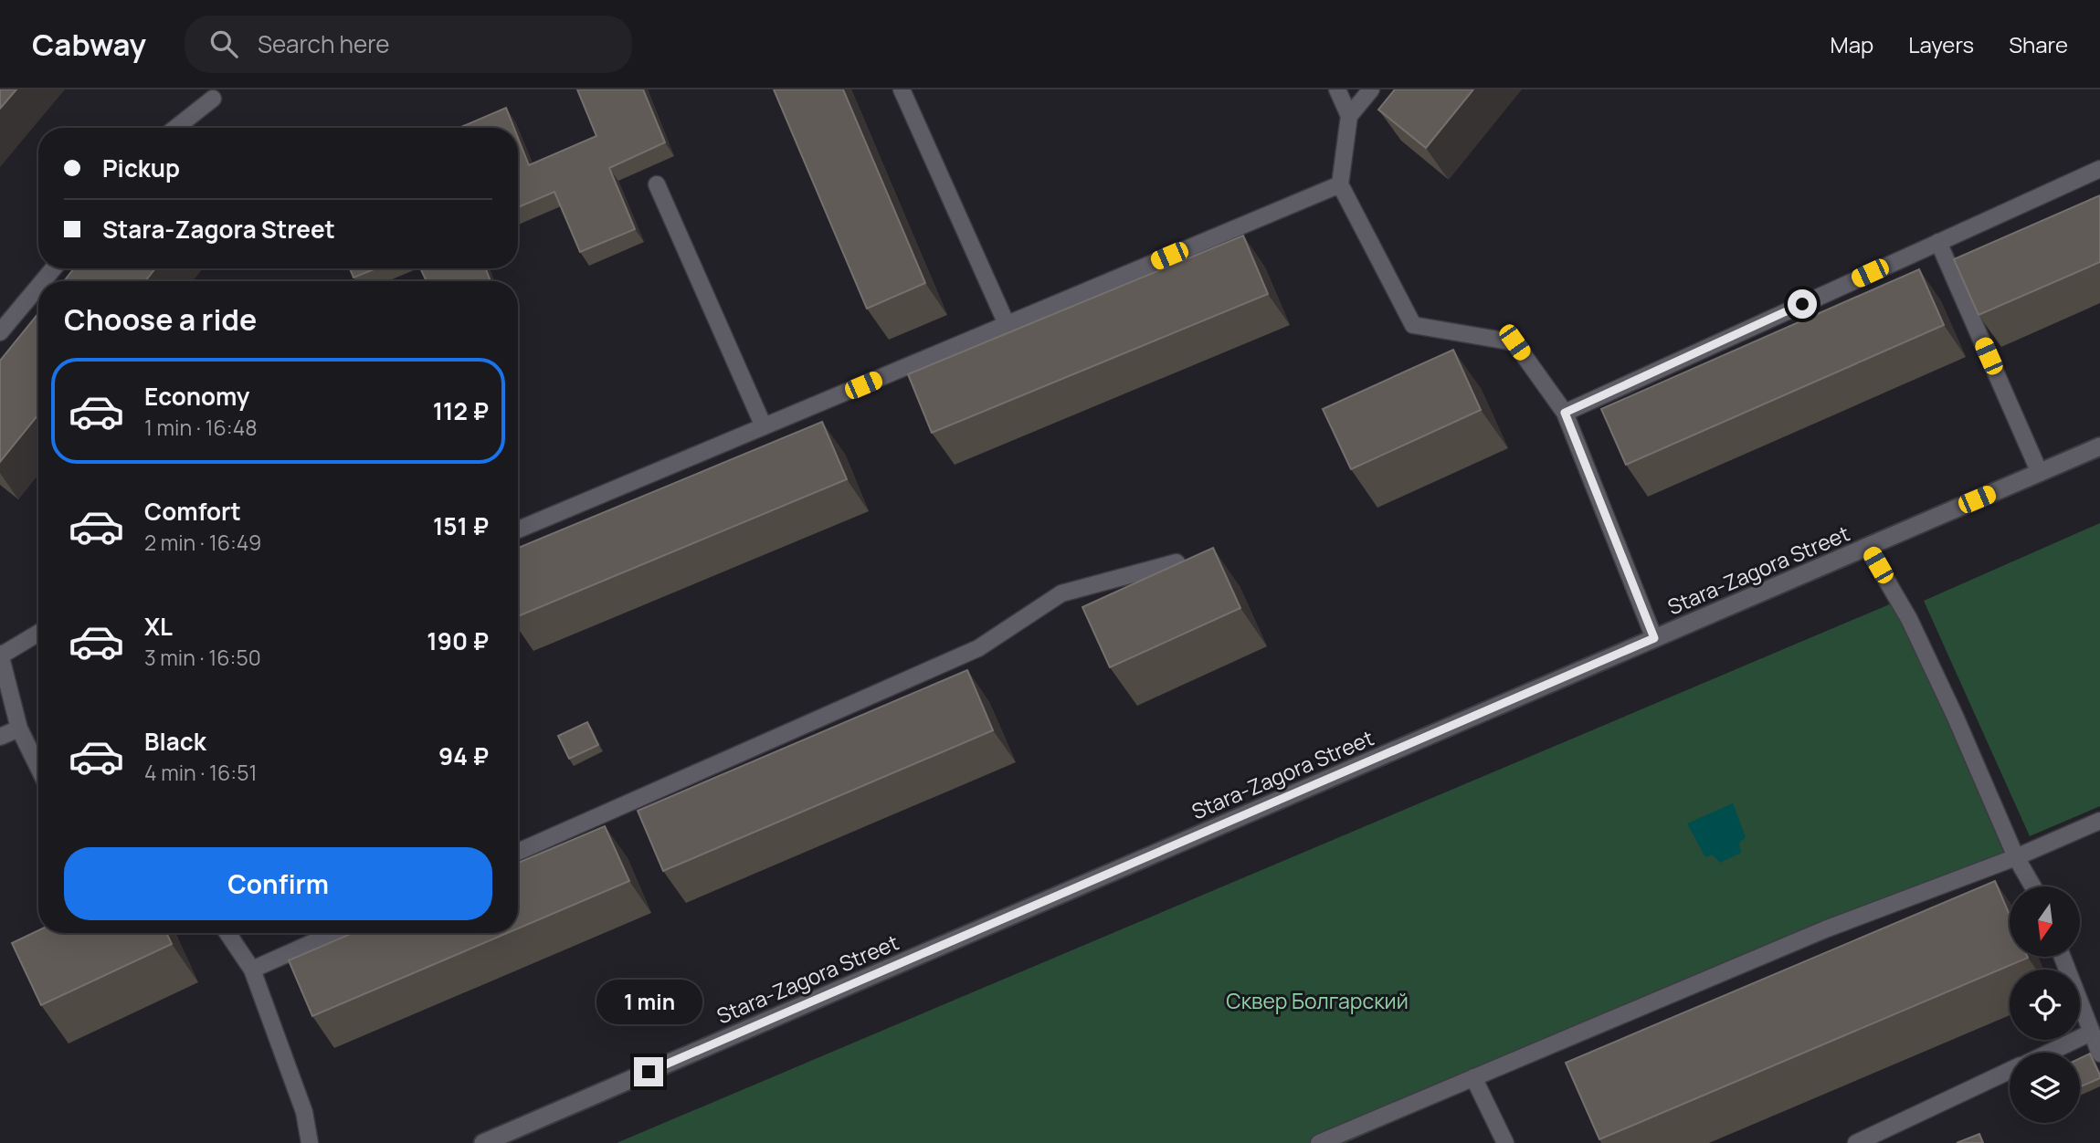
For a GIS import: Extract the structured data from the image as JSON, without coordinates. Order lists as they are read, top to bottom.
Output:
{
  "streets": {
    "main road": ["Stara-Zagora Street"]
  },
  "parks": ["Сквер Болгарский"],
  "north": "bottom",
  "page": {
    "header": "Cabway",
    "search": "Search here",
    "nav": ["Map", "Layers", "Share"],
    "banner": ["Pickup", "Stara-Zagora Street"],
    "heading": "Choose a ride",
    "list": [
      {
        "name": "Economy",
        "note": "1 min · 16:48",
        "value": "112 ₽"
      },
      {
        "name": "Comfort",
        "note": "2 min · 16:49",
        "value": "151 ₽"
      },
      {
        "name": "XL",
        "note": "3 min · 16:50",
        "value": "190 ₽"
      },
      {
        "name": "Black",
        "note": "4 min · 16:51",
        "value": "94 ₽"
      }
    ],
    "buttons": "Confirm",
    "bubble": "1 min"
  }
}
